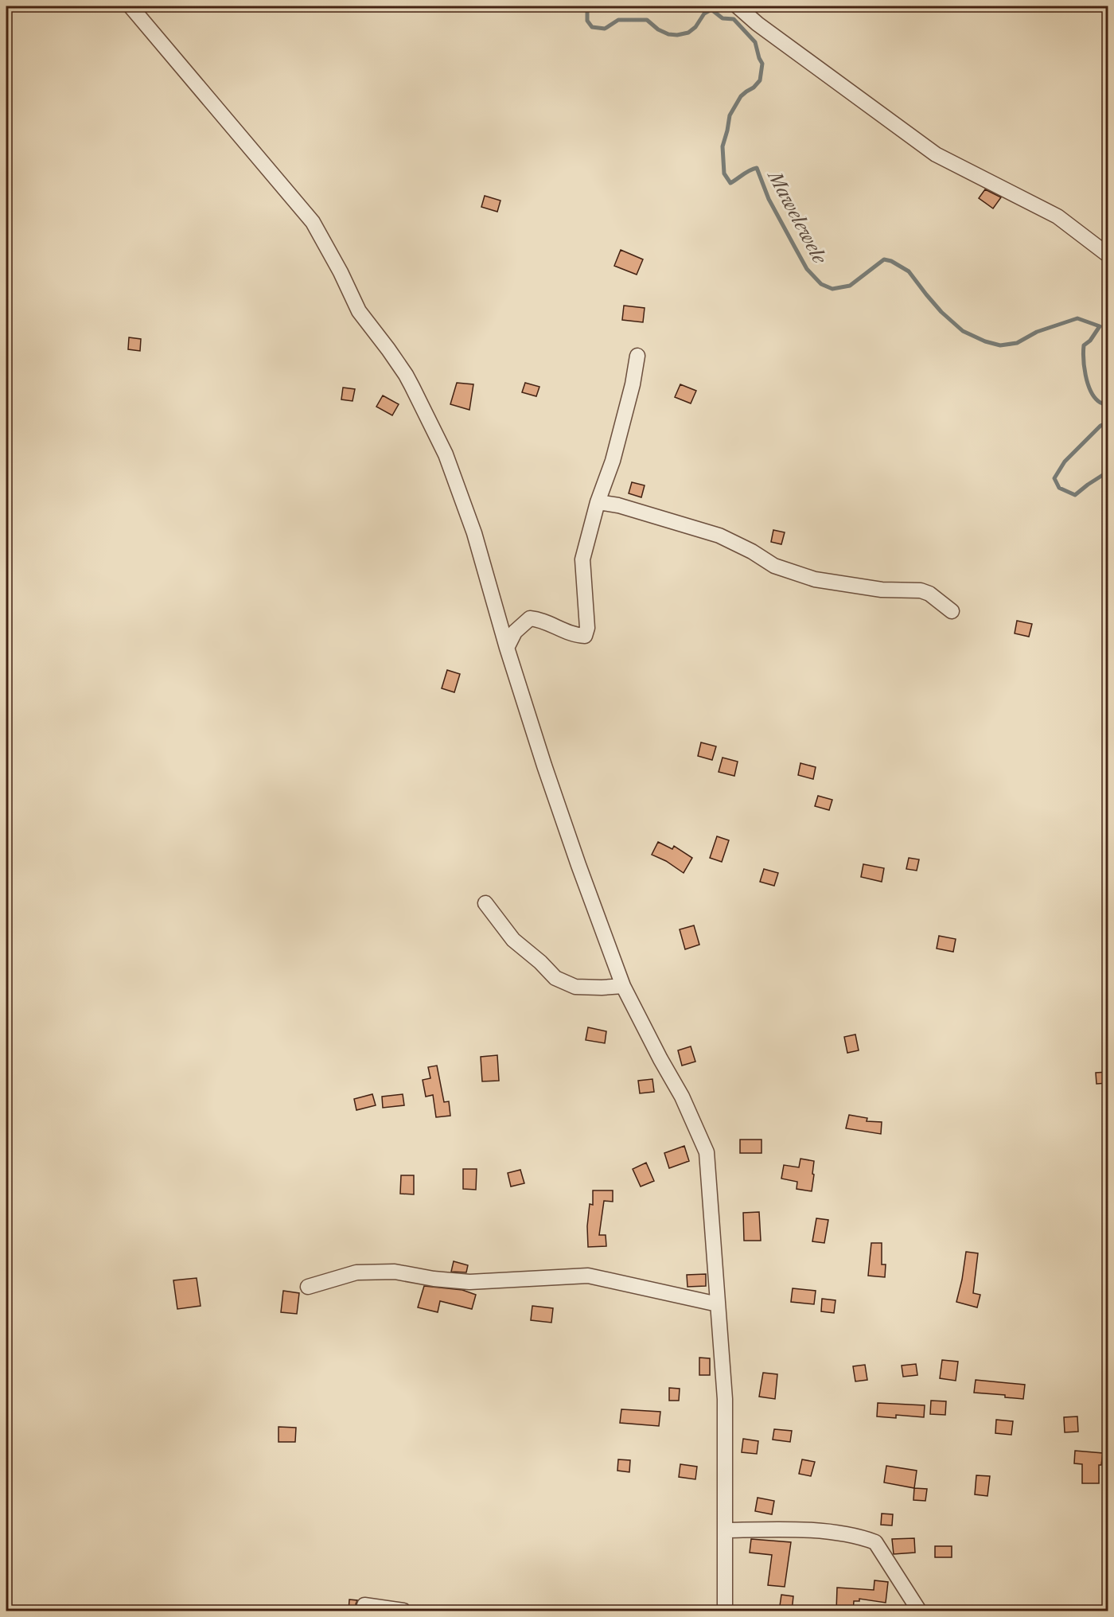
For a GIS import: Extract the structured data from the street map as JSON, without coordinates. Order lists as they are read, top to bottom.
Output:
{
  "water": ["Mawelewele"]
}
